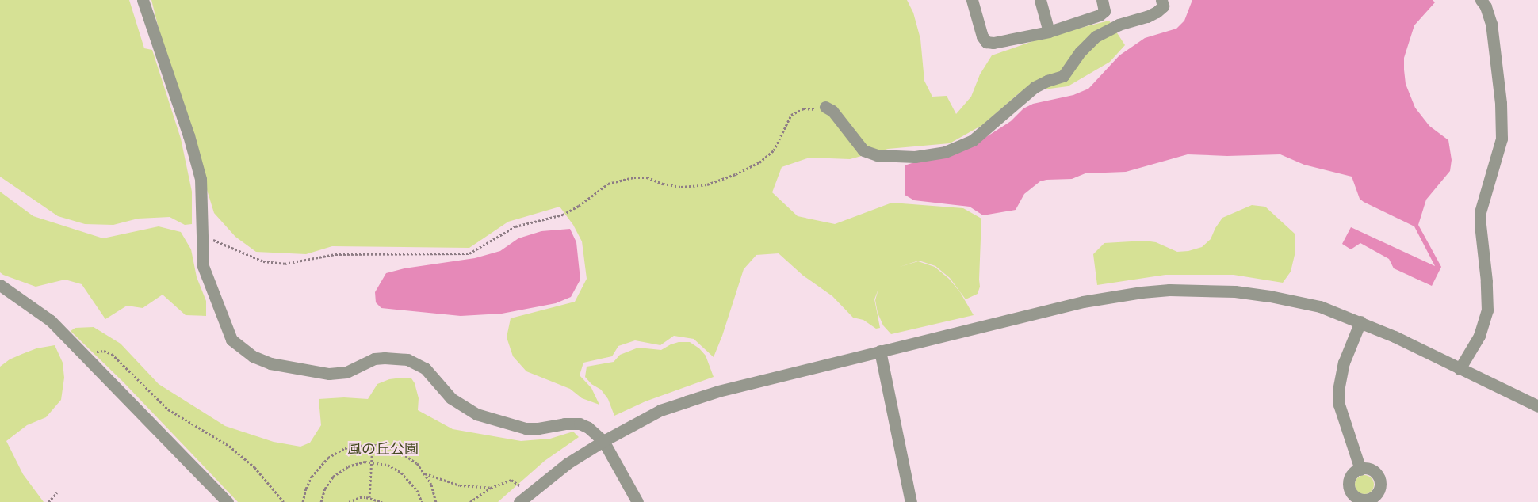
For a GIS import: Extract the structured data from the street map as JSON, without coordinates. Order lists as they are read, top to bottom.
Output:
{
  "parks": ["風の丘公園"]
}
